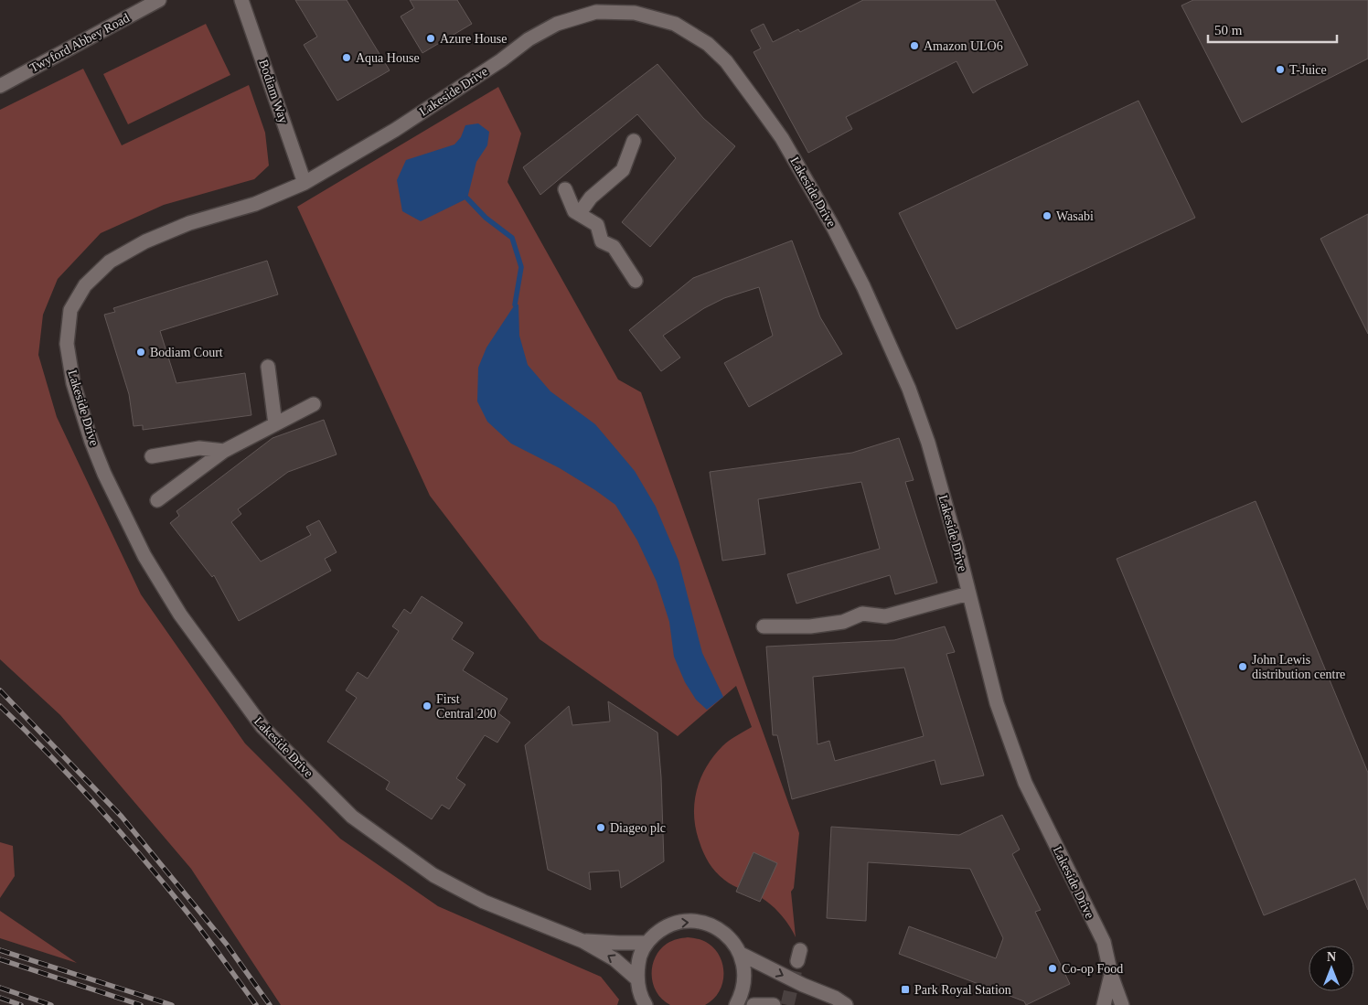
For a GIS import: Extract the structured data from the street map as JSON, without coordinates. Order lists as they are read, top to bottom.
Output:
{
  "streets": {
    "street": ["Twyford Abbey Road", "Bodiam Way", "Lakeside Drive"]
  },
  "crossings": [
    ["Bodiam Way", "Lakeside Drive"]
  ],
  "places": {
    "other": [
      "Azure House",
      "Amazon ULO6",
      "Aqua House",
      "T-Juice",
      "Wasabi",
      "Bodiam Court",
      "John Lewis distribution centre",
      "First Central 200",
      "Diageo plc",
      "Co-op Food"
    ],
    "transit": ["Park Royal Station"]
  },
  "scale_bar": "50 m",
  "north": "top"
}
